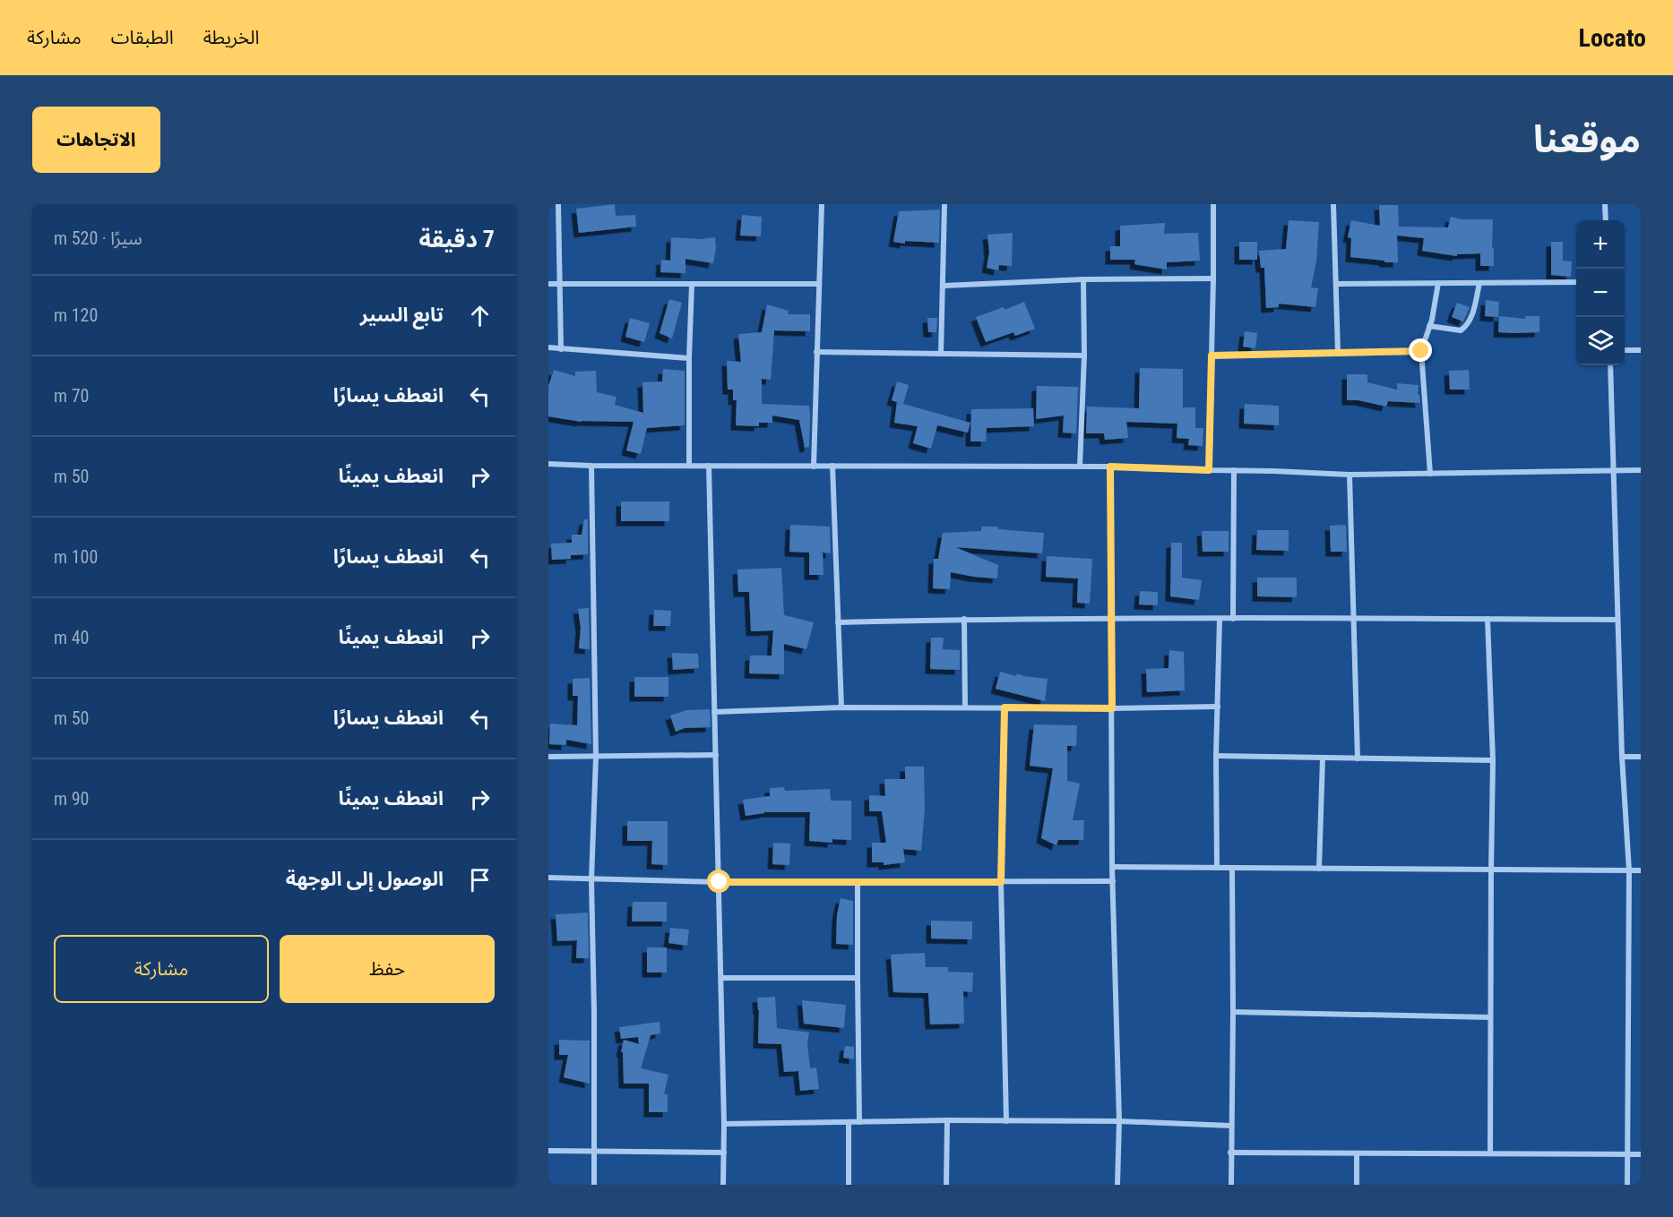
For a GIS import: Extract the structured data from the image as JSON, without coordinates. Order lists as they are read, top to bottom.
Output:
{
  "page": {
    "header": "Locato",
    "nav": ["الخريطة", "الطبقات", "مشاركة"],
    "title": "موقعنا",
    "buttons": [
      "الاتجاهات",
      ["حفظ", "مشاركة"]
    ],
    "heading": ["7 دقيقة", "سيرًا · 520 m"],
    "map_buttons": ["+", "−"],
    "list": [
      ["تابع السير", "120 m"],
      ["انعطف يسارًا", "70 m"],
      ["انعطف يمينًا", "50 m"],
      ["انعطف يسارًا", "100 m"],
      ["انعطف يمينًا", "40 m"],
      ["انعطف يسارًا", "50 m"],
      ["انعطف يمينًا", "90 m"],
      "الوصول إلى الوجهة"
    ]
  }
}
